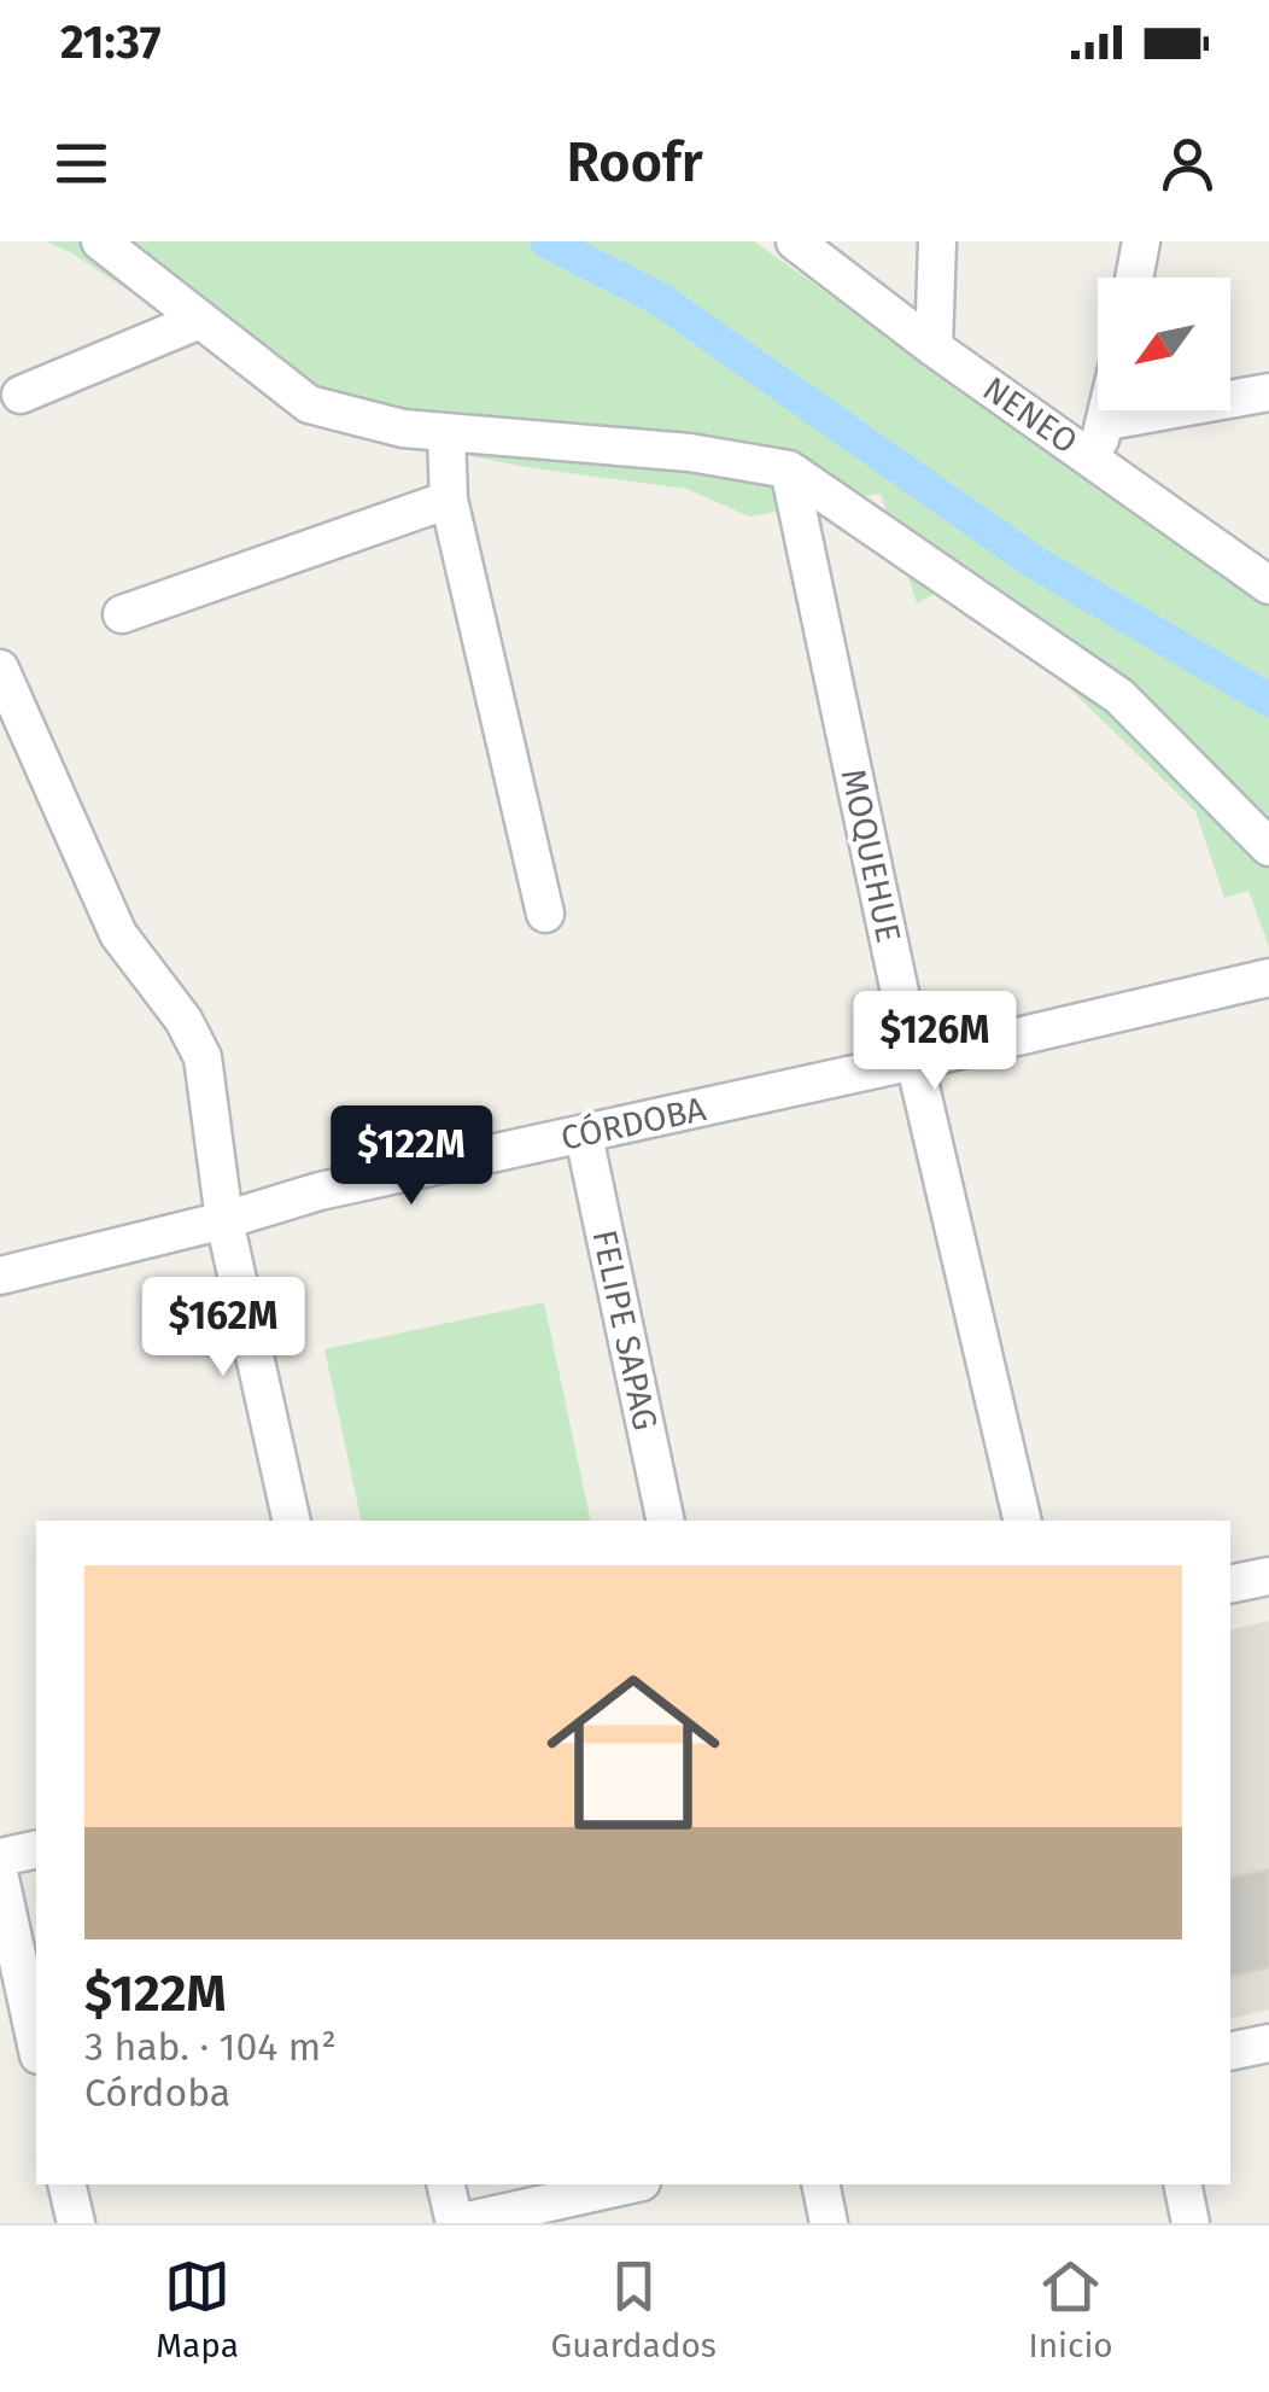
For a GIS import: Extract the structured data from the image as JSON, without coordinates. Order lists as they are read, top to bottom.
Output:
{
  "streets": {
    "street": [
      "NENEO",
      "MOQUEHUE",
      "CÓRDOBA",
      "FELIPE SAPAG"
    ]
  },
  "crossings": [
    ["MOQUEHUE", "CÓRDOBA"],
    ["CÓRDOBA", "FELIPE SAPAG"]
  ],
  "north": "bottom left",
  "page": {
    "status": "21:37",
    "header": "Roofr",
    "price": ["$126M", "$122M", "$162M"],
    "list": [
      {
        "name": "$122M",
        "note": "3 hab. · 104 m² · Córdoba"
      }
    ],
    "tabs": ["Mapa", "Guardados", "Inicio"]
  }
}
